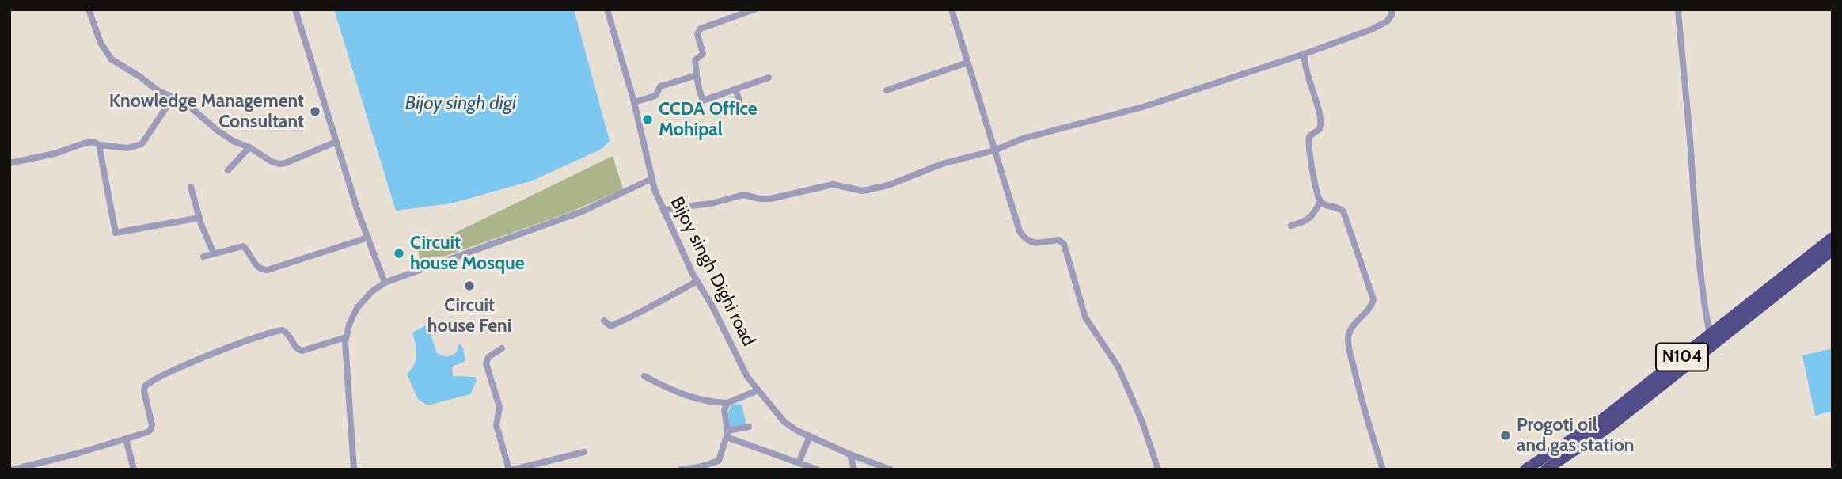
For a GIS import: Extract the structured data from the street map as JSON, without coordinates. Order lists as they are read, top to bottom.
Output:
{
  "streets": {
    "highway": ["N104"],
    "street": ["Bijoy singh Dighi road"]
  },
  "water": ["Bijoy singh digi"],
  "places": [
    "Knowledge Management Consultant",
    "CCDA Office Mohipal",
    "Circuit house Mosque",
    "Circuit house Feni",
    "Progoti oil and gas station"
  ]
}
